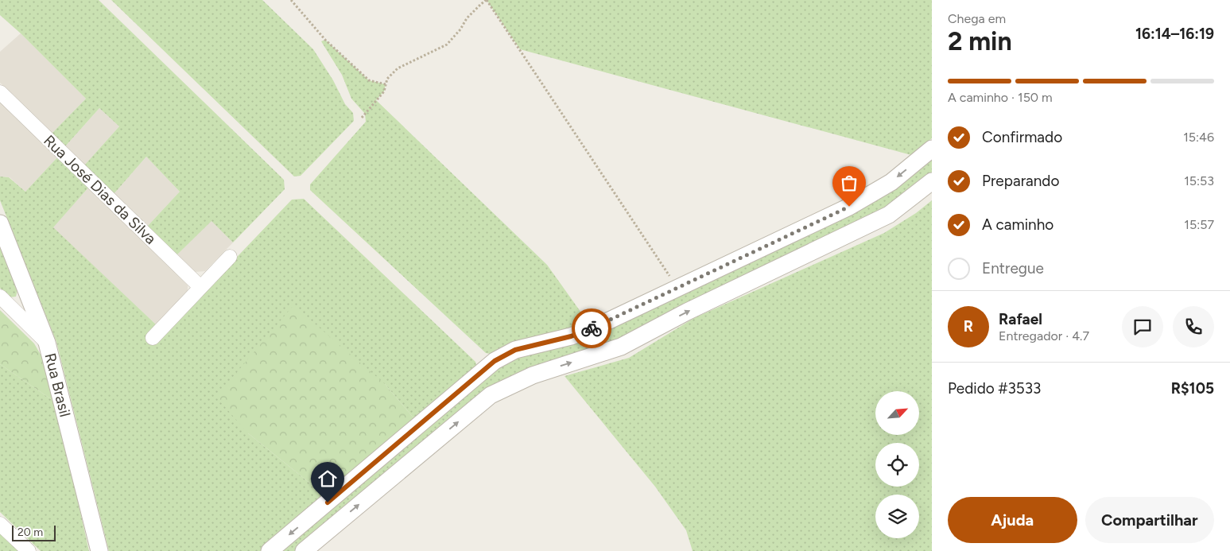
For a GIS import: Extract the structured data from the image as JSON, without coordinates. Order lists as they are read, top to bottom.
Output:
{
  "streets": {
    "street": ["Rua José Dias da Silva", "Rua Brasil"]
  },
  "scale_bar": "20 m",
  "north": "top right",
  "page": {
    "heading": ["2 min", "Chega em", "16:14–16:19"],
    "panel": [
      "Rafael",
      "Entregador · 4.7",
      "Pedido #3533",
      "R$105"
    ],
    "bar": "A caminho · 150 m",
    "list": [
      ["Confirmado", "15:46"],
      ["Preparando", "15:53"],
      ["A caminho", "15:57"],
      "Entregue"
    ],
    "round": "R",
    "buttons": ["Ajuda", "Compartilhar"],
    "scale": "20 m"
  }
}
